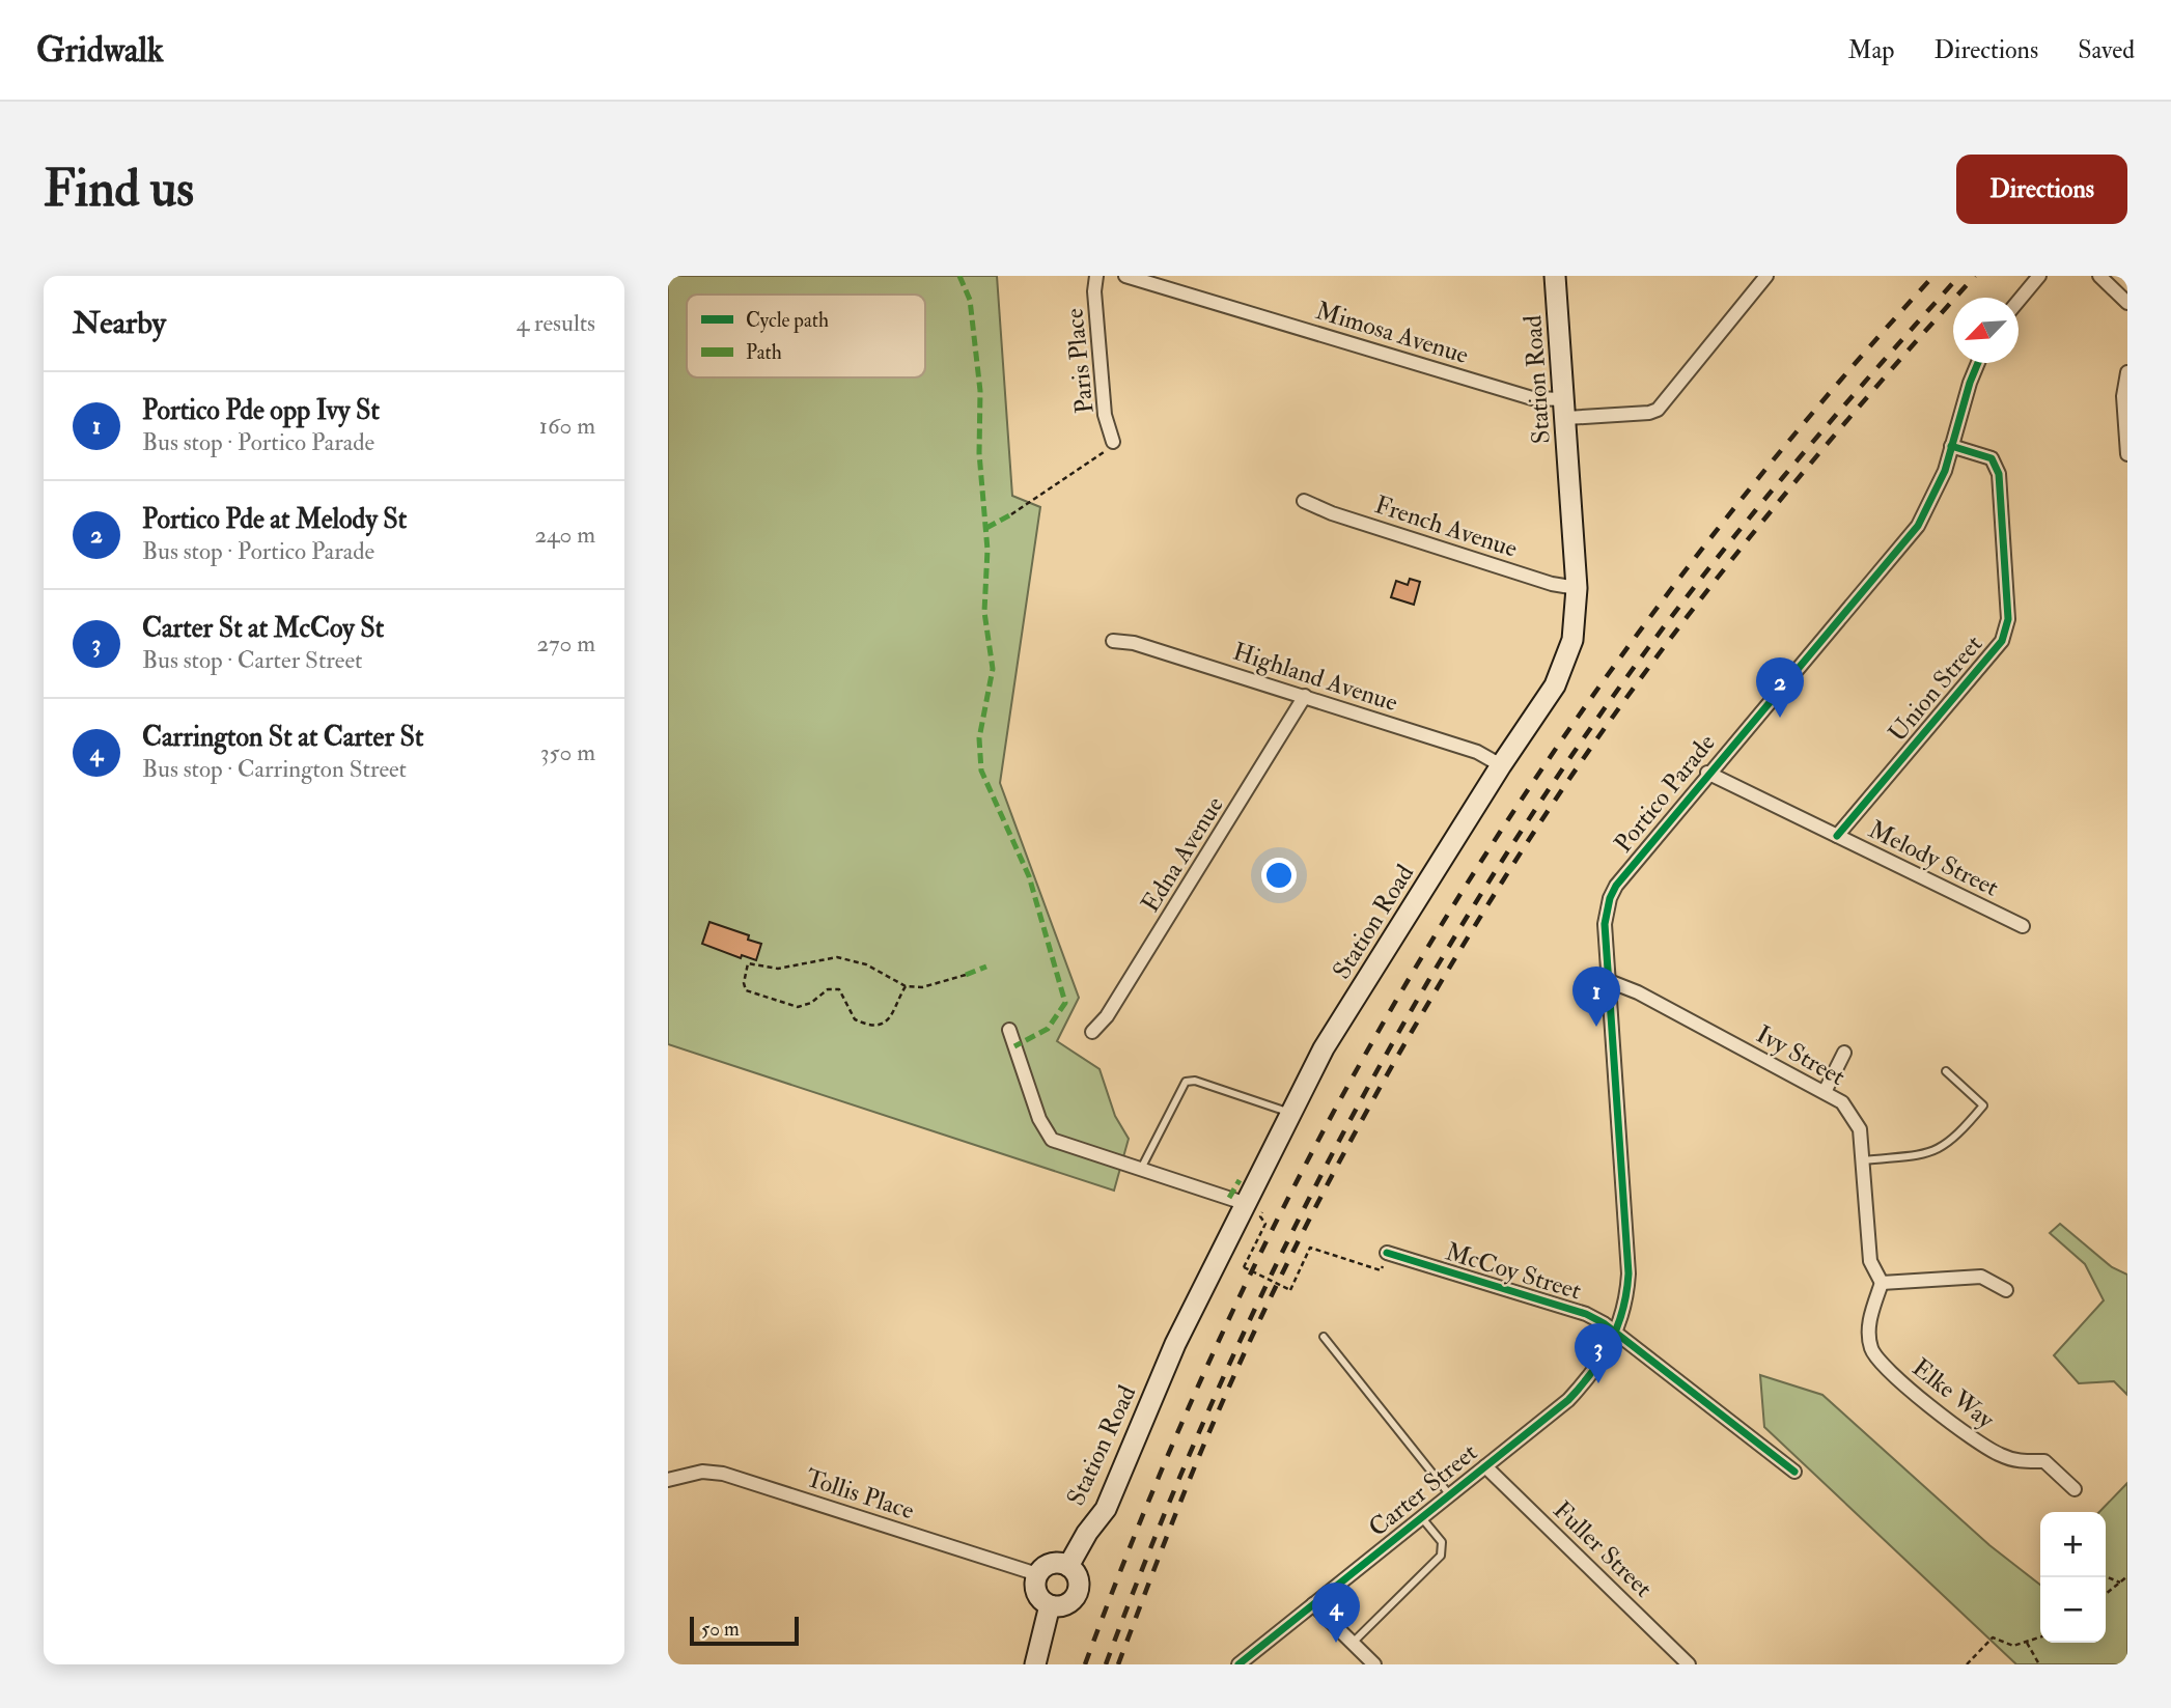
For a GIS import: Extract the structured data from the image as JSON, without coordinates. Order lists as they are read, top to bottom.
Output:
{
  "streets": {
    "main road": ["Station Road"],
    "street": [
      "Mimosa Avenue",
      "Paris Place",
      "French Avenue",
      "Highland Avenue",
      "Union Street",
      "Portico Parade",
      "Edna Avenue",
      "Melody Street",
      "Ivy Street",
      "McCoy Street",
      "Elke Way",
      "Carter Street",
      "Tollis Place",
      "Fuller Street"
    ]
  },
  "crossings": [
    ["Mimosa Avenue", "Station Road"],
    ["Station Road", "French Avenue"],
    ["Station Road", "Highland Avenue"],
    ["Station Road", "Tollis Place"],
    ["Highland Avenue", "Edna Avenue"],
    ["Union Street", "Portico Parade"],
    ["Union Street", "Melody Street"],
    ["Portico Parade", "Melody Street"],
    ["Portico Parade", "Ivy Street"],
    ["Portico Parade", "McCoy Street"],
    ["Portico Parade", "Carter Street"],
    ["Ivy Street", "Elke Way"],
    ["McCoy Street", "Carter Street"],
    ["Carter Street", "Fuller Street"]
  ],
  "legend": ["Cycle path", "Path"],
  "scale_bar": "50 m",
  "north": "bottom left",
  "page": {
    "header": "Gridwalk",
    "nav": ["Map", "Directions", "Saved"],
    "buttons": "Directions",
    "title": "Find us",
    "heading": ["Nearby", "4 results"],
    "list": [
      {
        "mark": "1",
        "name": "Portico Pde opp Ivy St",
        "note": "Bus stop · Portico Parade",
        "value": "160 m"
      },
      {
        "mark": "2",
        "name": "Portico Pde at Melody St",
        "note": "Bus stop · Portico Parade",
        "value": "240 m"
      },
      {
        "mark": "3",
        "name": "Carter St at McCoy St",
        "note": "Bus stop · Carter Street",
        "value": "270 m"
      },
      {
        "mark": "4",
        "name": "Carrington St at Carter St",
        "note": "Bus stop · Carrington Street",
        "value": "350 m"
      }
    ],
    "pins": [
      "2",
      "1",
      "3",
      "4"
    ],
    "map_buttons": ["+", "−"],
    "scale": "50 m"
  }
}
